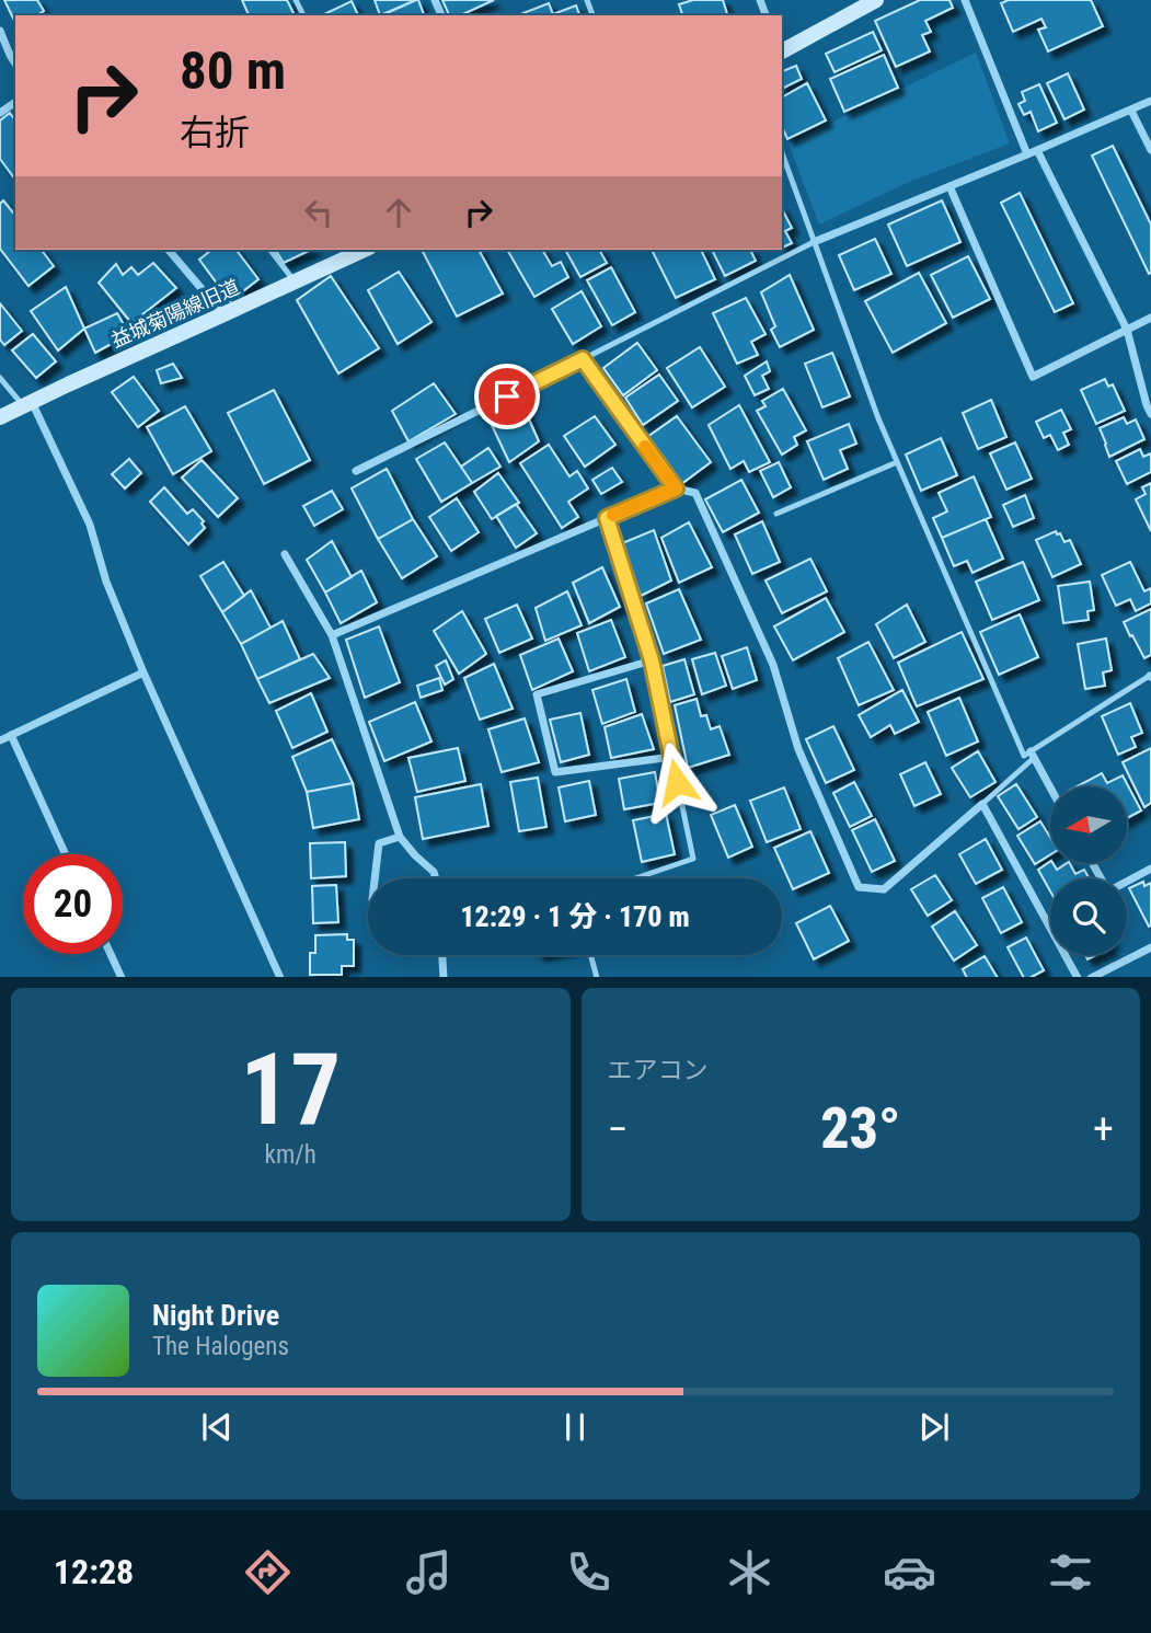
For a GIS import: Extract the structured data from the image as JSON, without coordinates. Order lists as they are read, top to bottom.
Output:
{
  "streets": {
    "street": ["益城菊陽線旧道"]
  },
  "north": "left",
  "page": {
    "turn": ["80 m", "右折"],
    "limit": "20",
    "trip": "12:29 · 1 分 · 170 m",
    "tile": [
      ["17", "km/h"],
      "エアコン"
    ],
    "heat": ["−", "23°", "+"],
    "song": ["Night Drive", "The Halogens"],
    "tabs": "12:28"
  }
}
